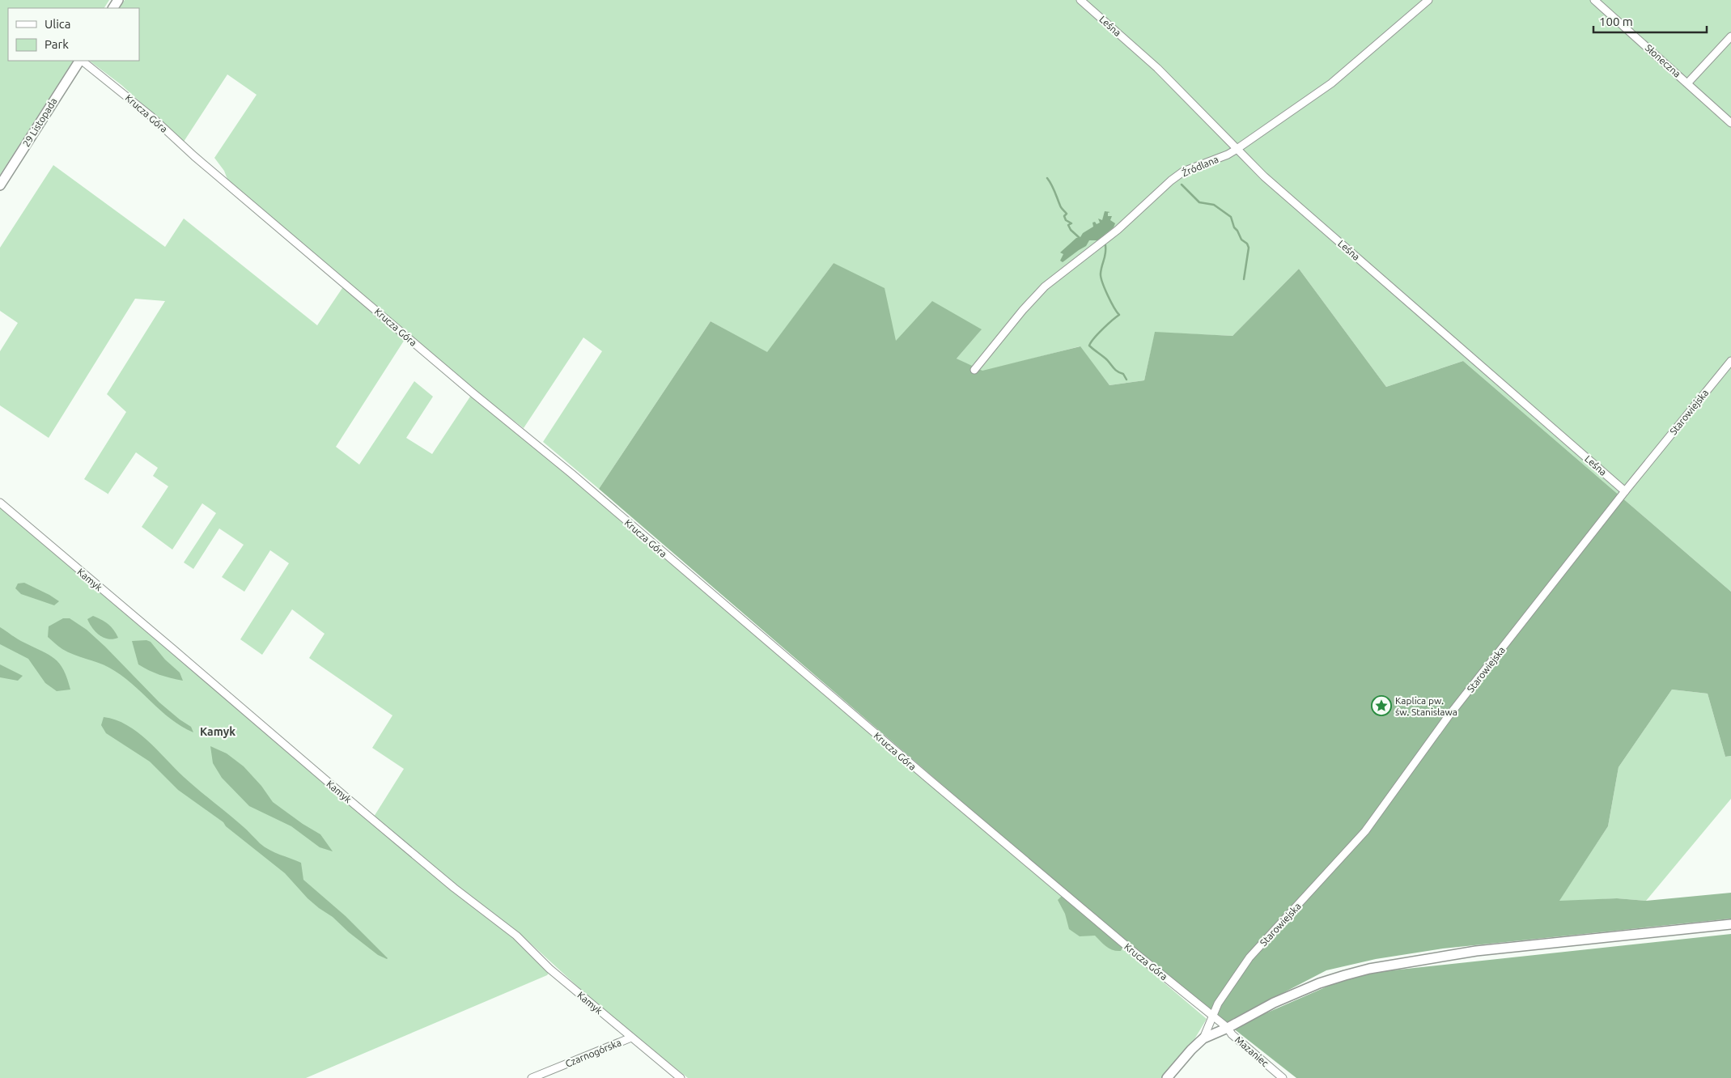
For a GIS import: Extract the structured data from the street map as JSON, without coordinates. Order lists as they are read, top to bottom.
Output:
{
  "streets": {
    "street": [
      "Leśna",
      "Słoneczna",
      "Krucza Góra",
      "29 Listopada",
      "Źródlana",
      "Starowiejska",
      "Kamyk",
      "Mazaniec",
      "Czarnogórska"
    ]
  },
  "crossings": [
    ["Leśna", "Źródlana"],
    ["Leśna", "Starowiejska"],
    ["Krucza Góra", "Starowiejska"],
    ["Krucza Góra", "Mazaniec"],
    ["Starowiejska", "Mazaniec"],
    ["Kamyk", "Czarnogórska"]
  ],
  "districts": ["Kamyk"],
  "places": {
    "place": ["Kaplica pw. św. Stanisława"]
  },
  "legend": ["Ulica", "Park"],
  "scale_bar": "100 m"
}
